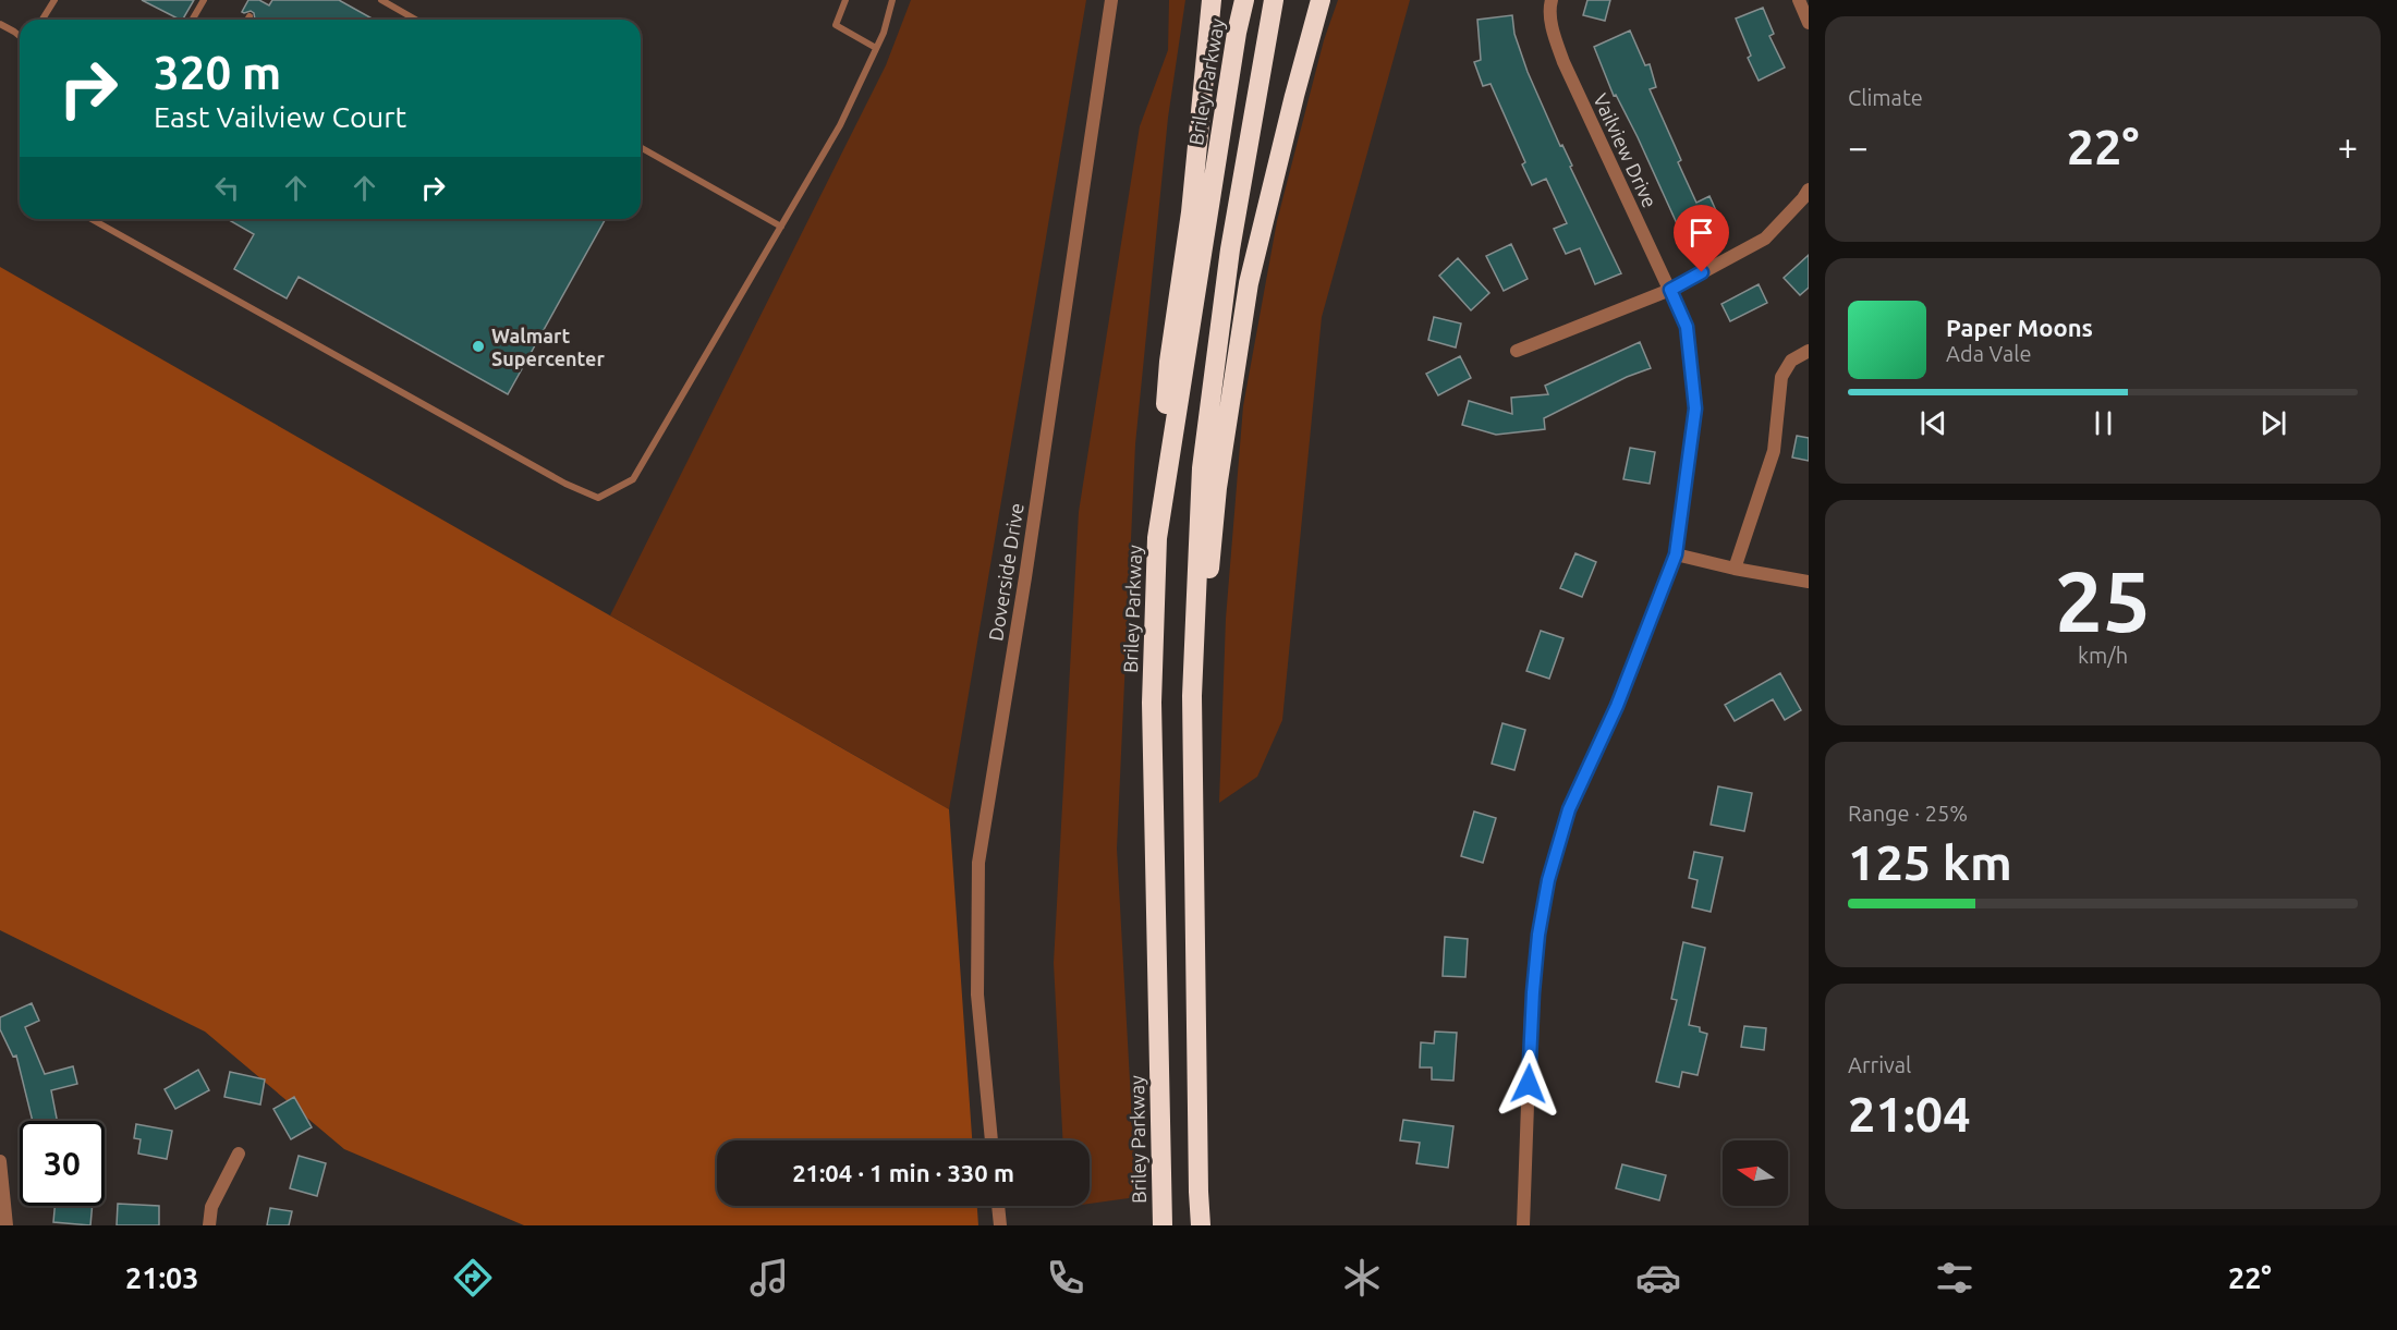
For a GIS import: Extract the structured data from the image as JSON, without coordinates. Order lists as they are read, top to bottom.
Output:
{
  "streets": {
    "highway": ["Briley Parkway"],
    "street": ["Vailview Drive", "Doverside Drive"]
  },
  "places": ["Walmart Supercenter"],
  "north": "left",
  "page": {
    "tile": [
      "Climate",
      ["25", "km/h"],
      ["Range · 25%", "125 km"],
      ["Arrival", "21:04"]
    ],
    "turn": ["320 m", "East Vailview Court"],
    "heat": ["−", "22°", "+"],
    "song": ["Paper Moons", "Ada Vale"],
    "limit": "30",
    "trip": "21:04 · 1 min · 330 m",
    "tabs": ["21:03", "22°"]
  }
}
